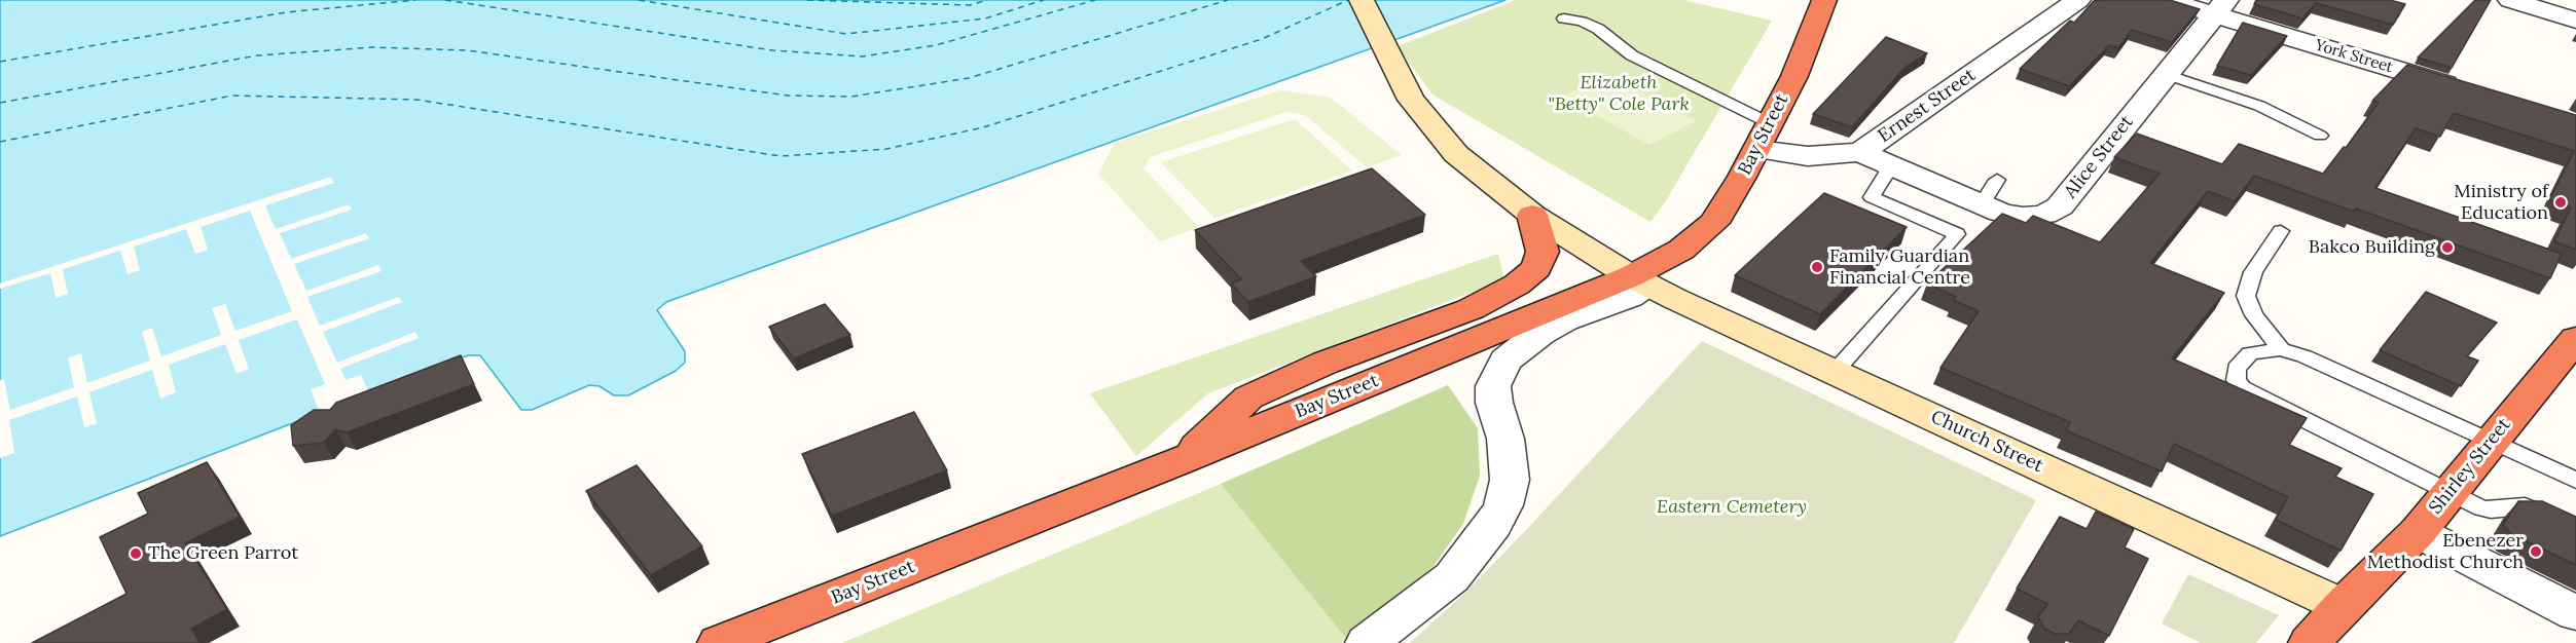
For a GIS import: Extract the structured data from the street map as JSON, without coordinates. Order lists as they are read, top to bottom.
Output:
{
  "streets": {
    "highway": ["Bay Street", "Shirley Street"],
    "main road": ["Church Street"],
    "street": ["York Street", "Ernest Street", "Alice Street"]
  },
  "crossings": [
    ["York Street", "Alice Street"],
    ["Ernest Street", "Bay Street"],
    ["Ernest Street", "Alice Street"],
    ["Bay Street", "Church Street"],
    ["Church Street", "Shirley Street"]
  ],
  "parks": ["Elizabeth \"Betty\" Cole Park", "Eastern Cemetery"],
  "places": [
    "Ministry of Education",
    "Bakco Building",
    "Family Guardian Financial Centre",
    "Ebenezer Methodist Church",
    "The Green Parrot"
  ]
}
